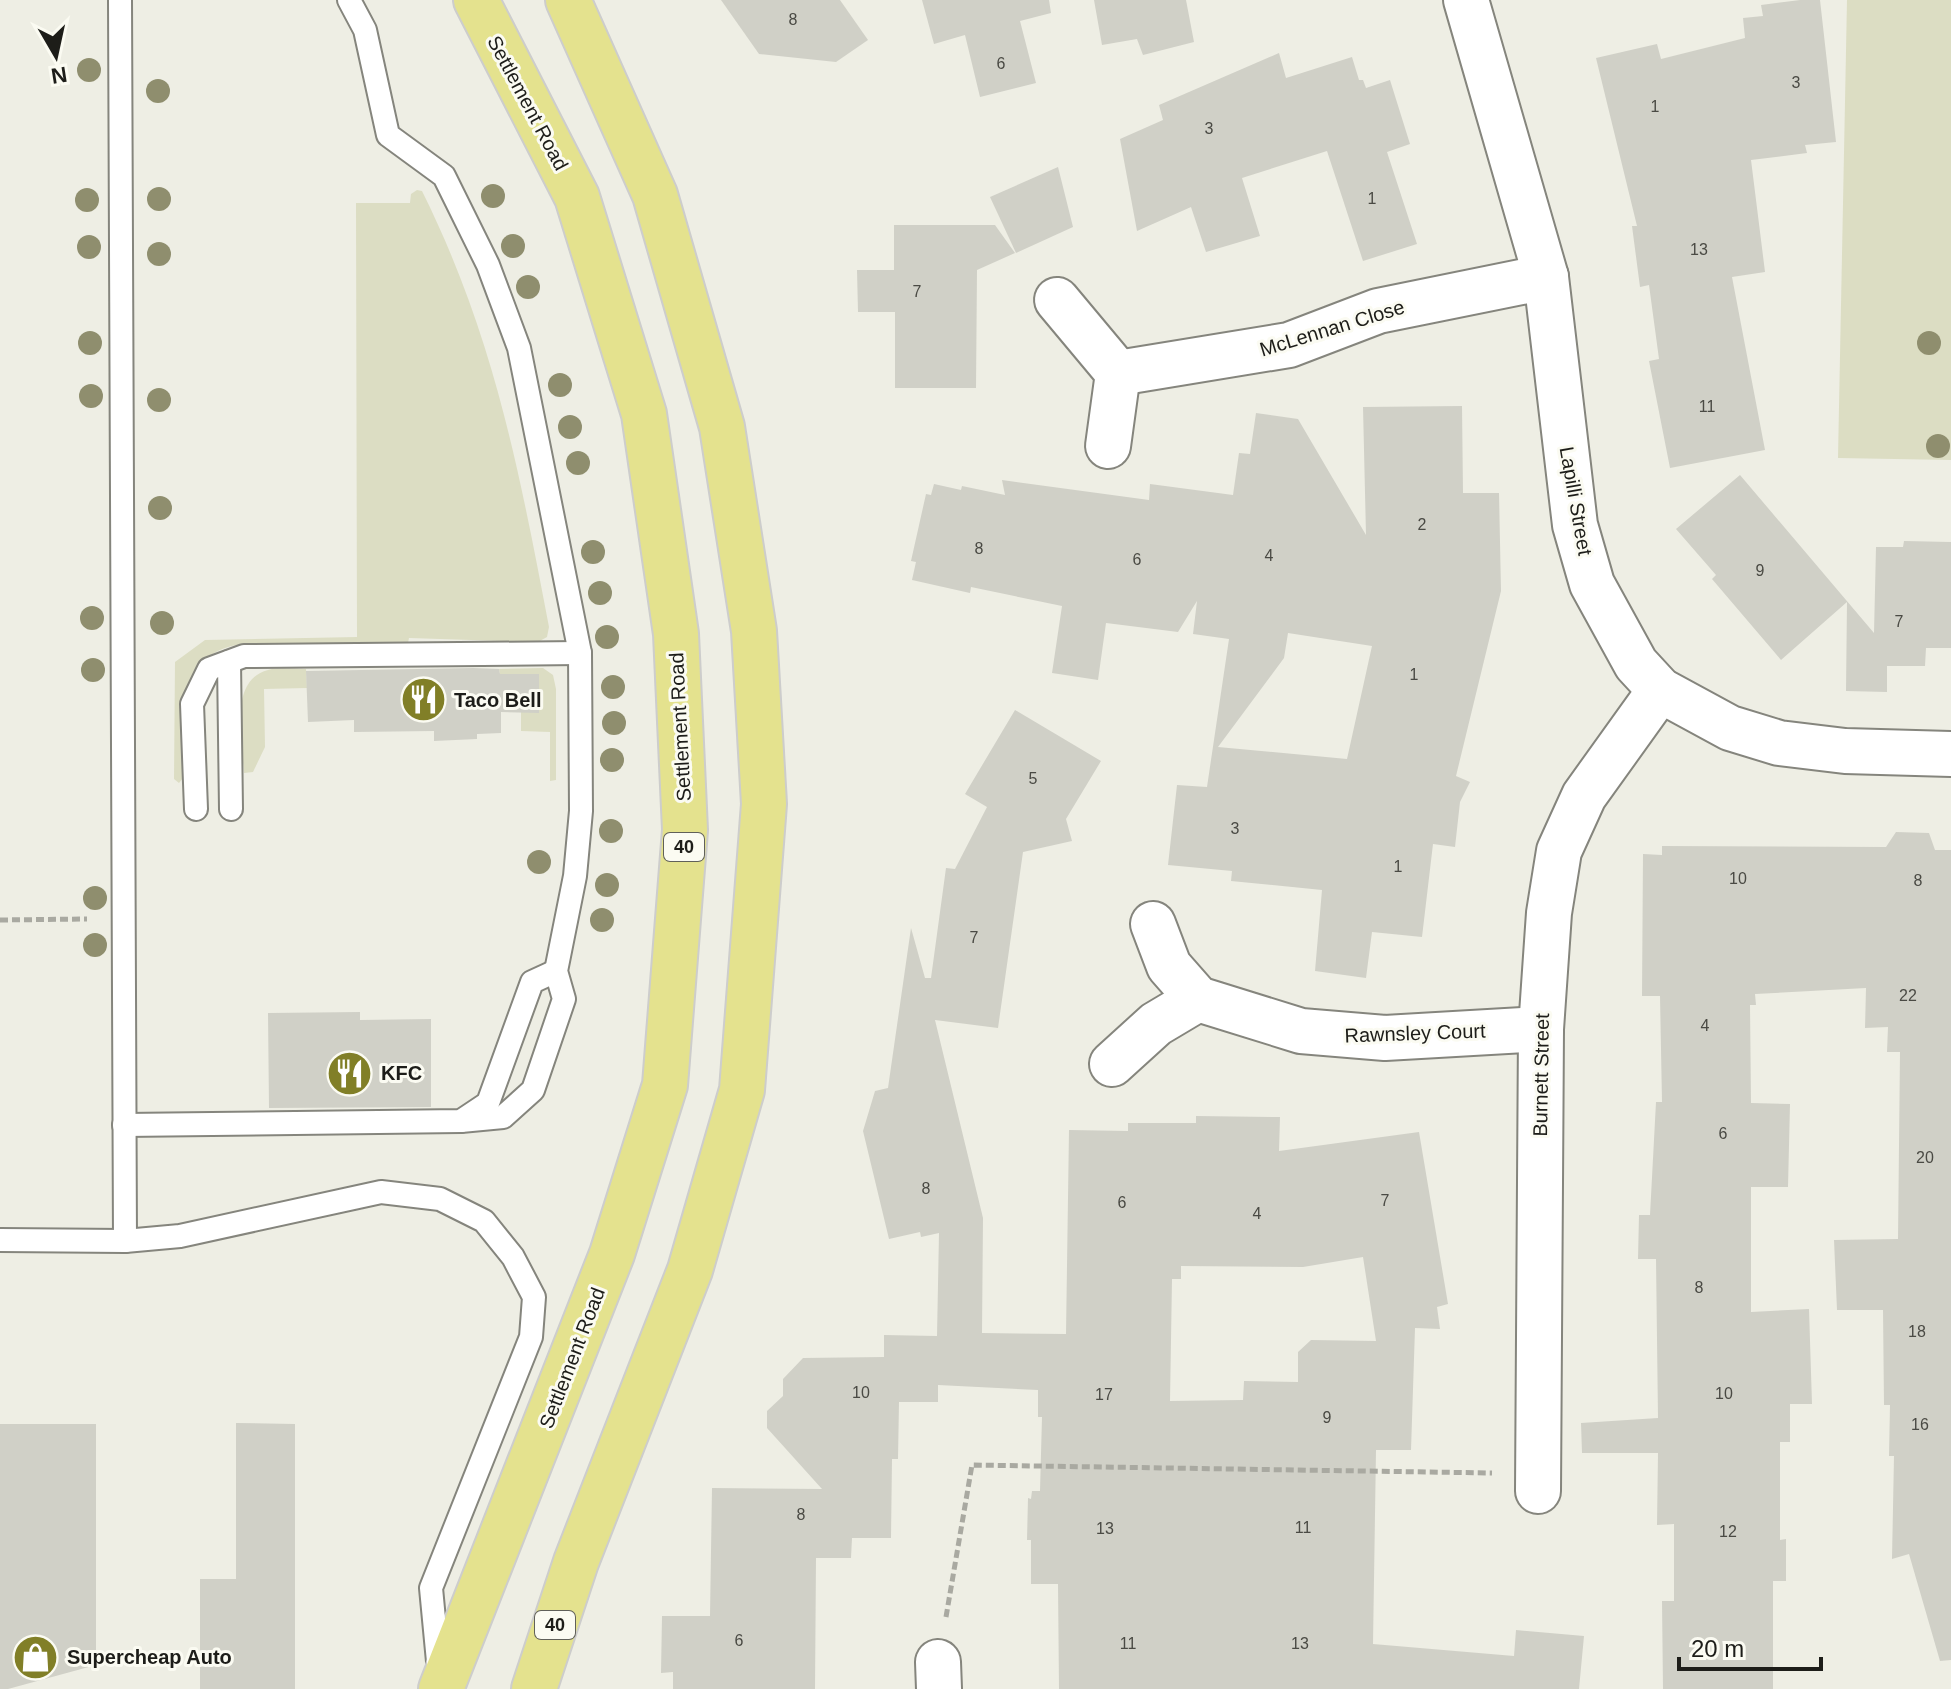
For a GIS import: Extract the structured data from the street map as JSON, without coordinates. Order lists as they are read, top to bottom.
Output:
{
  "streets": {
    "main road": ["Settlement Road", "40"],
    "street": [
      "McLennan Close",
      "Lapilli Street",
      "Rawnsley Court",
      "Burnett Street"
    ]
  },
  "crossings": [
    ["McLennan Close", "Lapilli Street"],
    ["Lapilli Street", "Burnett Street"],
    ["Rawnsley Court", "Burnett Street"]
  ],
  "places": {
    "restaurant": ["Taco Bell", "KFC"],
    "shop": ["Supercheap Auto"]
  },
  "house_numbers": [
    "8",
    "6",
    "3",
    "1",
    "3",
    "1",
    "13",
    "7",
    "11",
    "2",
    "8",
    "4",
    "6",
    "9",
    "7",
    "1",
    "5",
    "3",
    "1",
    "10",
    "8",
    "7",
    "22",
    "4",
    "6",
    "20",
    "8",
    "7",
    "6",
    "4",
    "8",
    "18",
    "10",
    "10",
    "17",
    "9",
    "16",
    "8",
    "11",
    "13",
    "12",
    "6",
    "11",
    "13"
  ],
  "scale_bar": "20 m",
  "north": "bottom"
}
